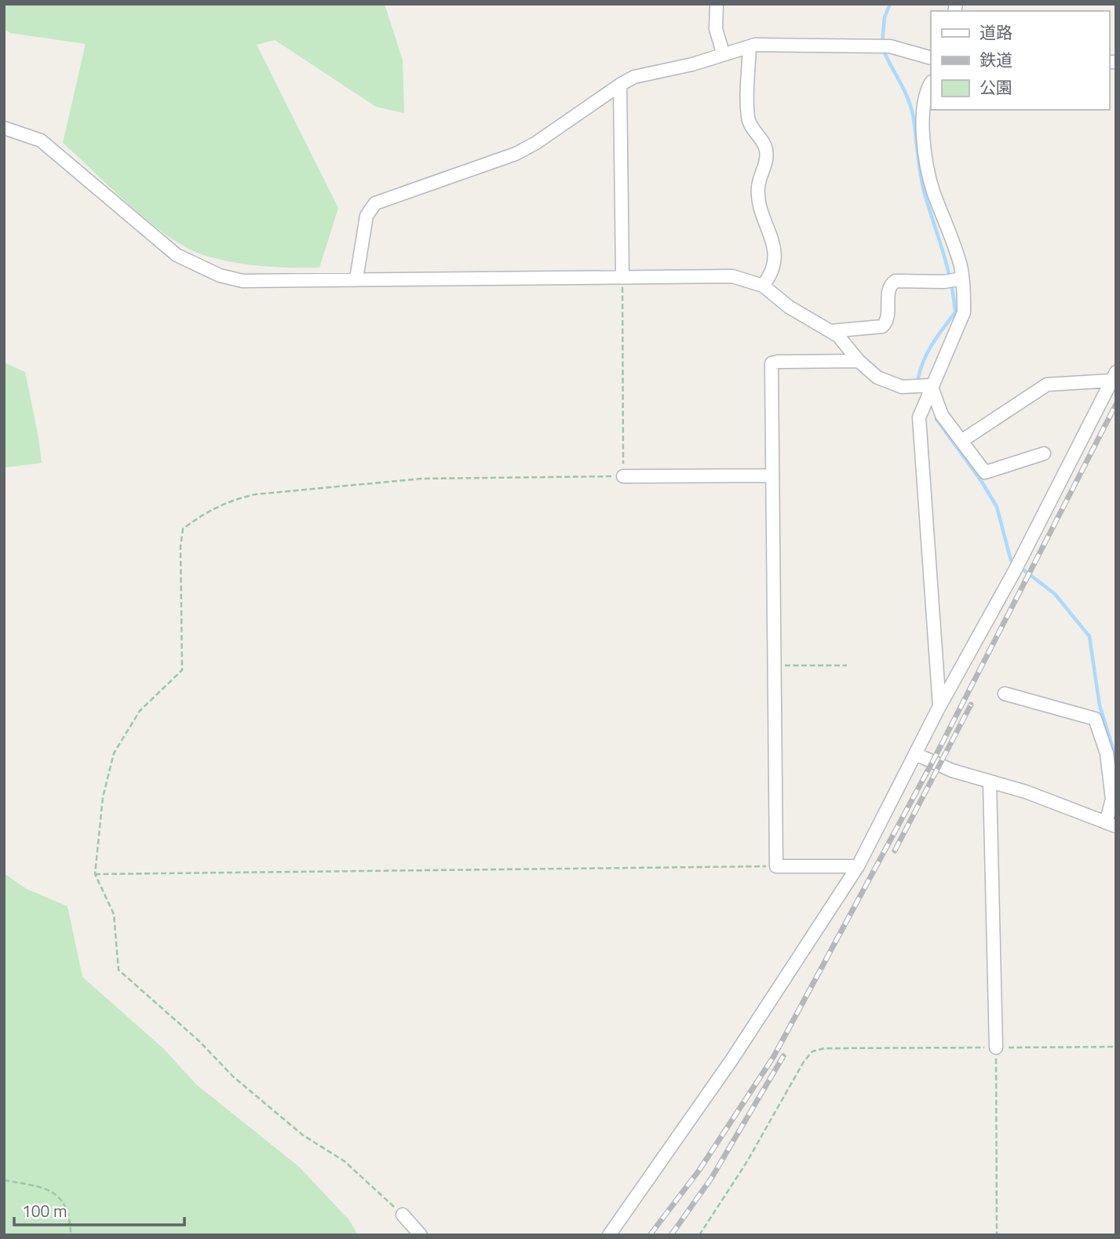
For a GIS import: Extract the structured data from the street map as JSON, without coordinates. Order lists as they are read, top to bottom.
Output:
{
  "legend": ["道路", "鉄道", "公園"],
  "scale_bar": "100 m"
}
